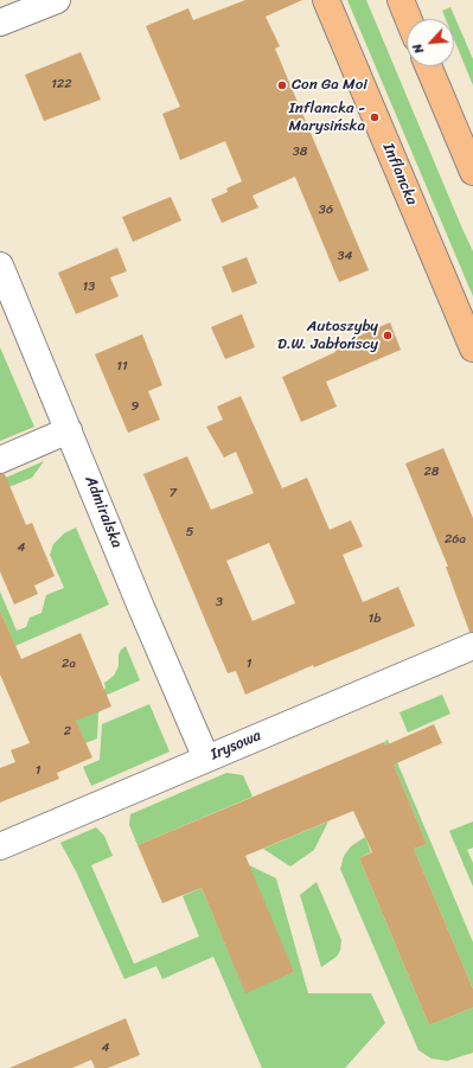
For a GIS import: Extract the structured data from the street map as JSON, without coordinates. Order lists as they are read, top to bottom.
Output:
{
  "streets": {
    "main road": ["Inflancka"],
    "street": ["Admiralska", "Irysowa"]
  },
  "crossings": [
    ["Admiralska", "Irysowa"]
  ],
  "places": ["Con Ga Moi", "Inflancka - Marysińska", "Autoszyby D.W. Jabłońscy"],
  "house_numbers": [
    "122",
    "38",
    "36",
    "34",
    "13",
    "11",
    "9",
    "28",
    "7",
    "5",
    "26a",
    "4",
    "3",
    "1b",
    "2a",
    "1",
    "2",
    "1",
    "4"
  ],
  "north": "bottom left"
}
